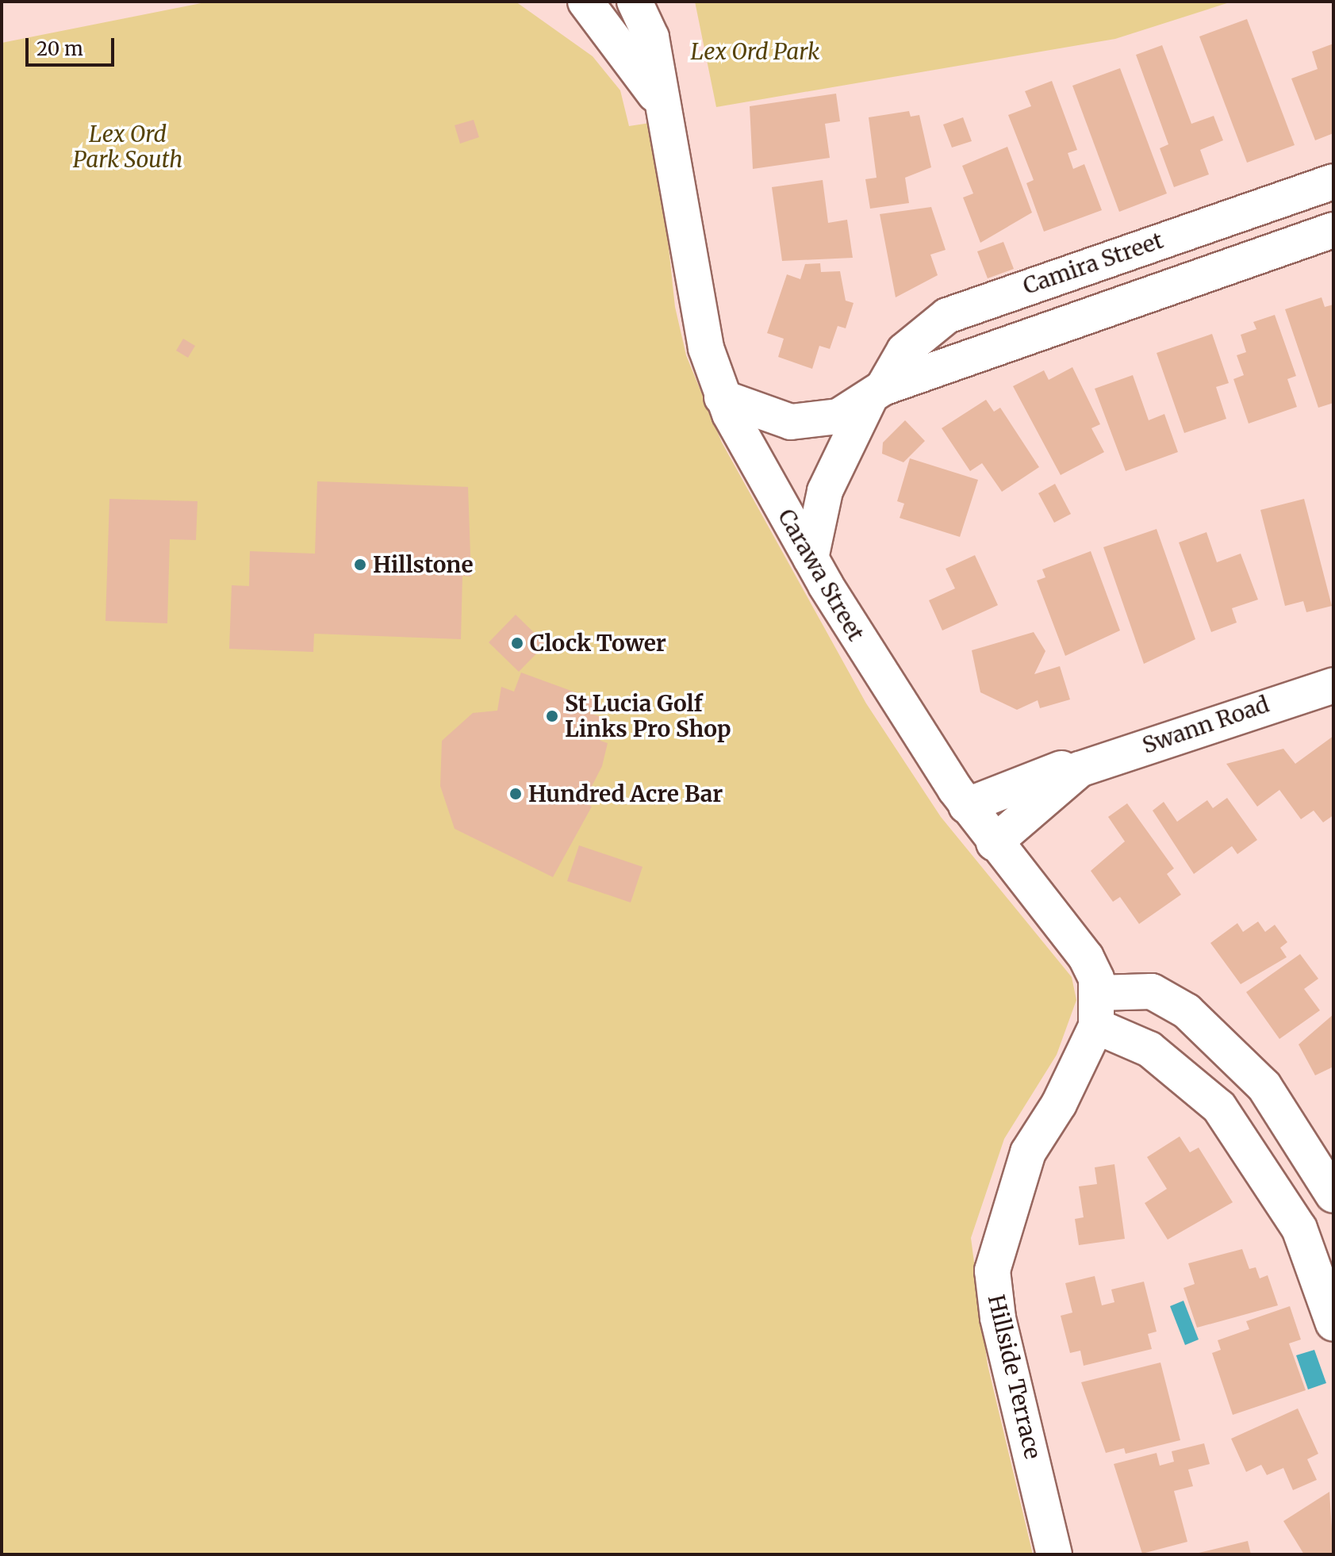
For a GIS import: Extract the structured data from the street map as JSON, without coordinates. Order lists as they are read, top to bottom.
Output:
{
  "streets": {
    "street": [
      "Camira Street",
      "Carawa Street",
      "Swann Road",
      "Hillside Terrace"
    ]
  },
  "crossings": [
    ["Camira Street", "Carawa Street"],
    ["Carawa Street", "Swann Road"],
    ["Carawa Street", "Hillside Terrace"]
  ],
  "parks": ["Lex Ord Park", "Lex Ord Park South"],
  "places": [
    "Hillstone",
    "Clock Tower",
    "St Lucia Golf Links Pro Shop",
    "Hundred Acre Bar"
  ],
  "scale_bar": "20 m"
}
